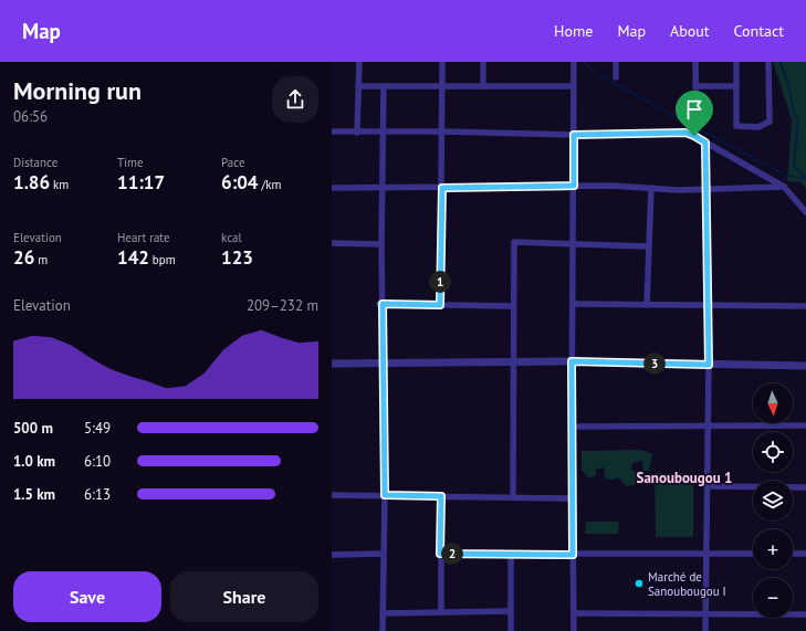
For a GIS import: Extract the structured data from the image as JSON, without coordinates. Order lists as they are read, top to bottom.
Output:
{
  "districts": ["Sanoubougou 1"],
  "places": ["Marché de Sanoubougou I"],
  "north": "bottom",
  "page": {
    "header": "Map",
    "nav": [
      "Home",
      "Map",
      "About",
      "Contact"
    ],
    "heading": ["Morning run", "06:56"],
    "stats": [
      ["Distance", "1.86 km"],
      ["Time", "11:17"],
      ["Pace", "6:04 /km"],
      ["Elevation", "26 m"],
      ["Heart rate", "142 bpm"],
      ["kcal", "123"]
    ],
    "pins": ["1", "3", "2"],
    "chart": ["Elevation", "209–232 m"],
    "map_buttons": ["+", "−"],
    "list": [
      {
        "name": "500 m",
        "note": "5:49"
      },
      {
        "name": "1.0 km",
        "note": "6:10"
      },
      {
        "name": "1.5 km",
        "note": "6:13"
      }
    ],
    "buttons": ["Save", "Share"]
  }
}
